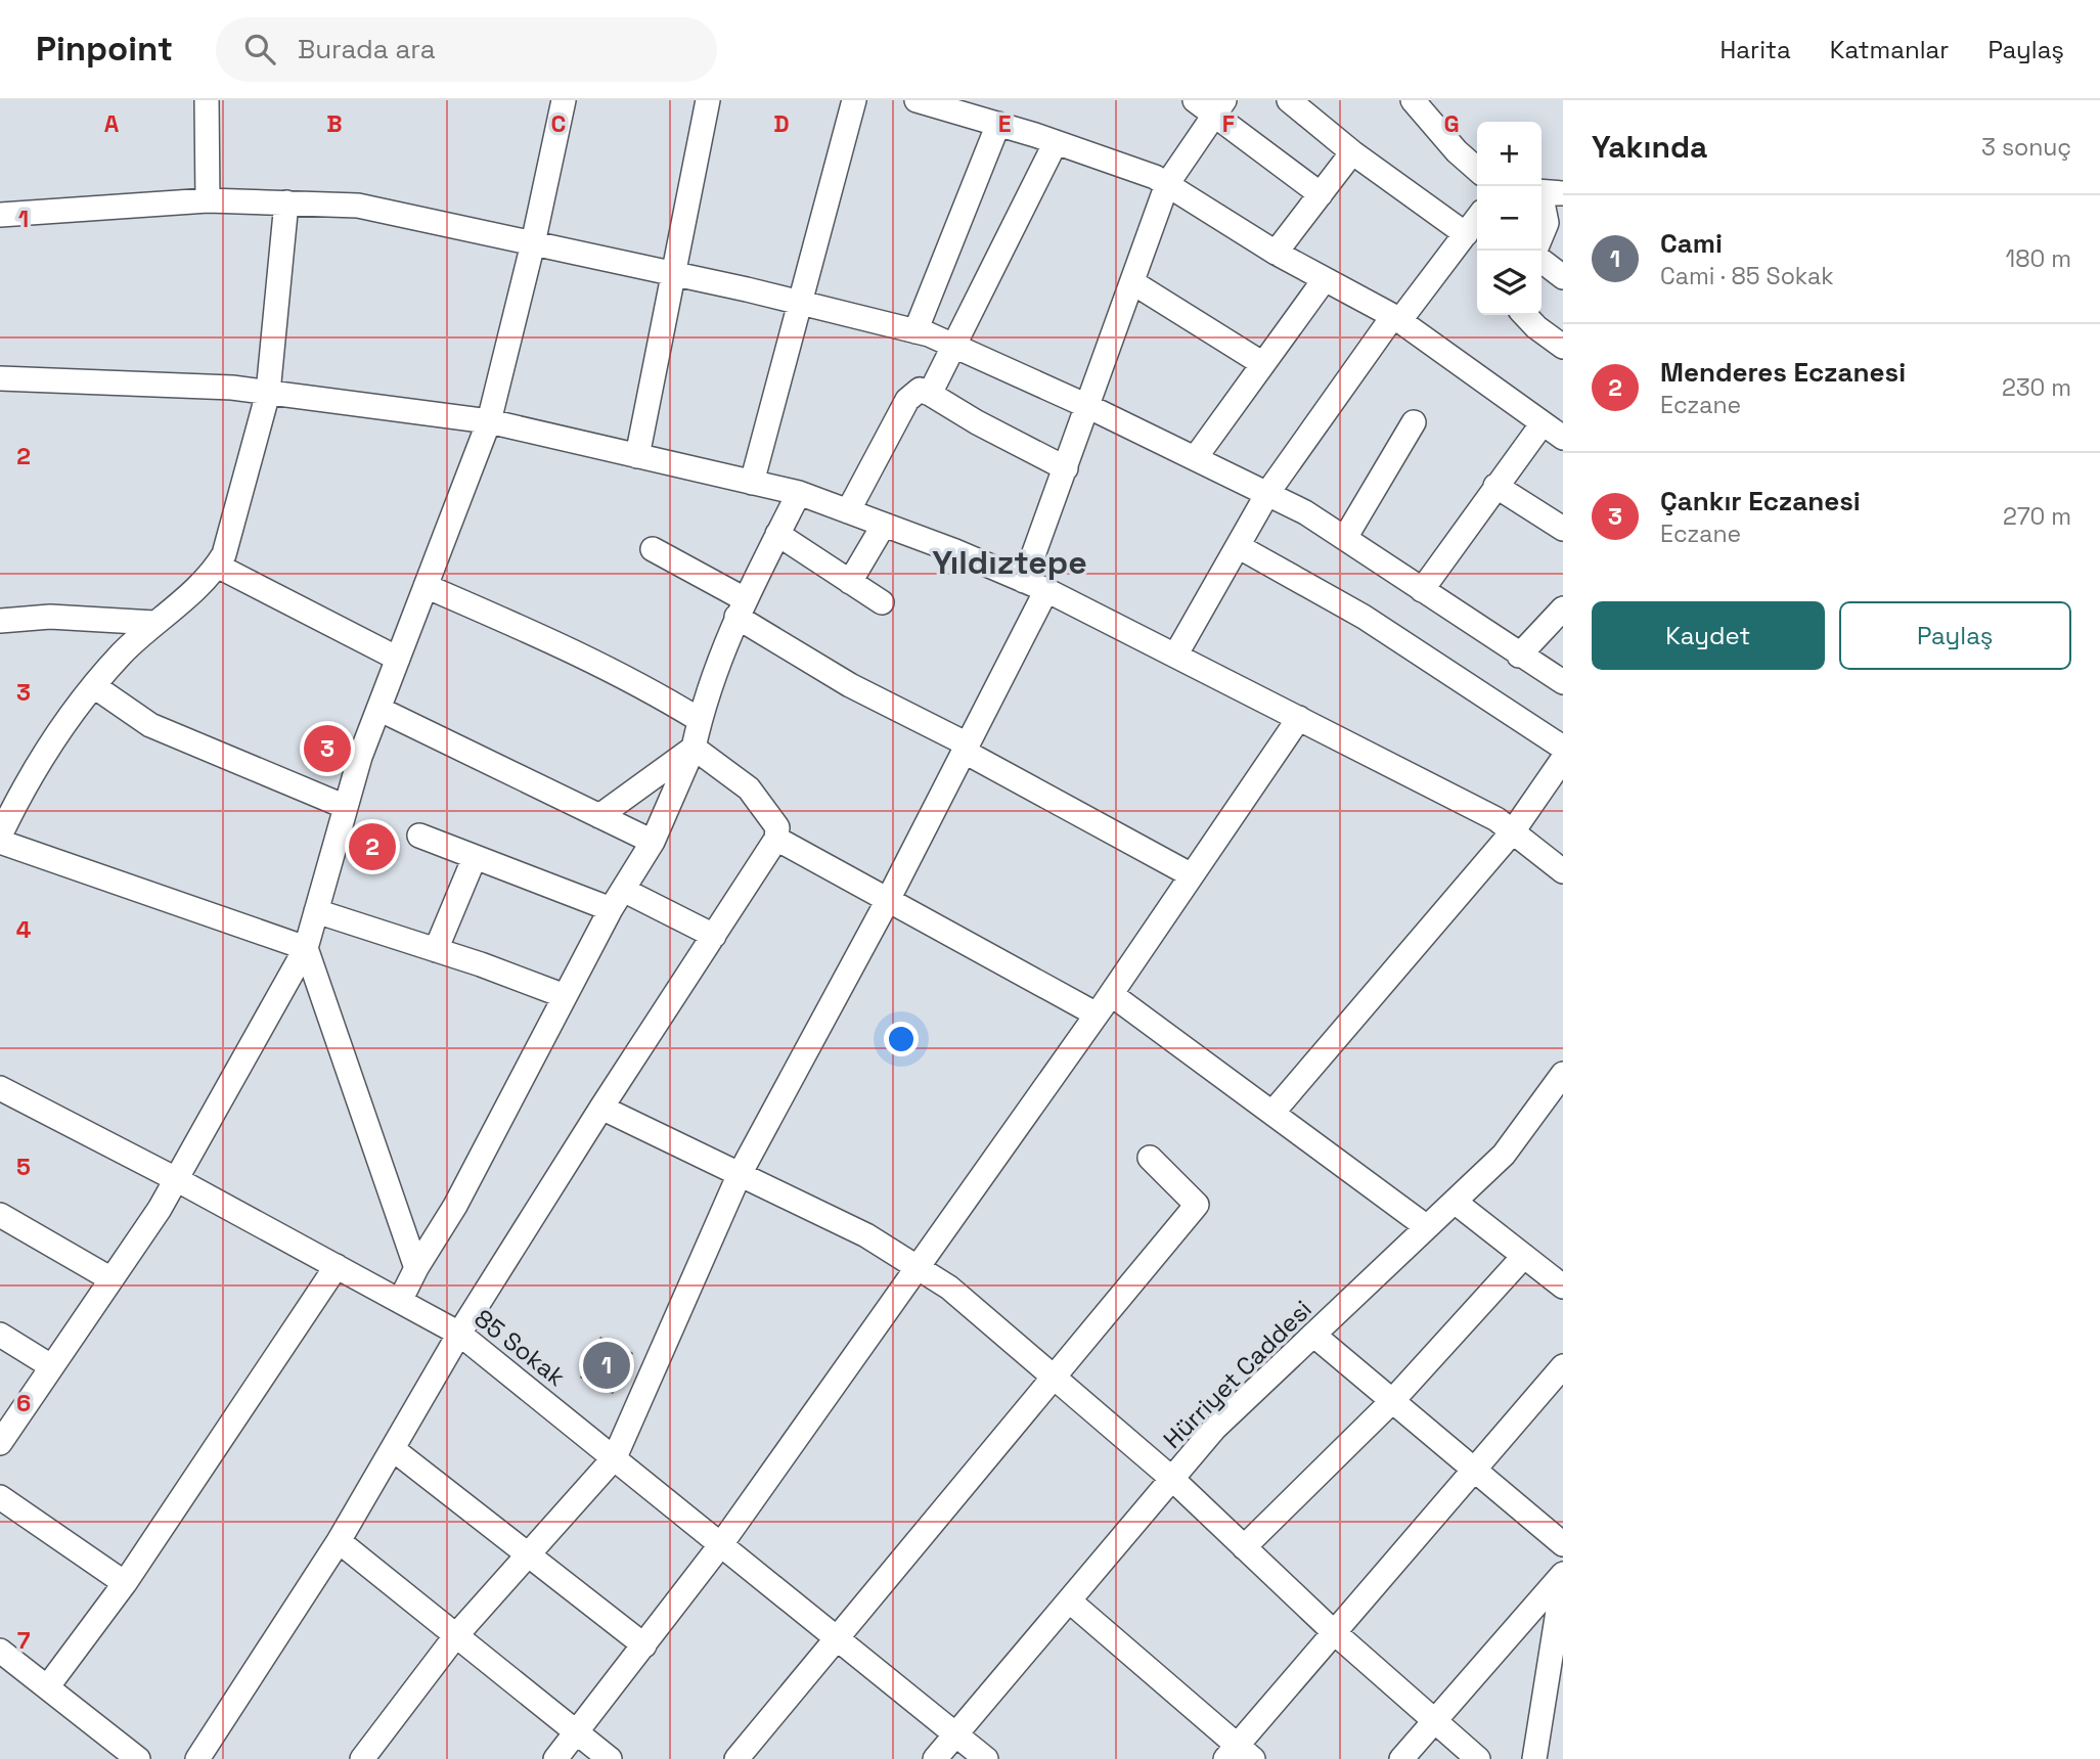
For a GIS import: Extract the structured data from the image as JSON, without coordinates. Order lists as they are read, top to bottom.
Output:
{
  "streets": {
    "street": ["85 Sokak", "Hürriyet Caddesi"]
  },
  "crossings": [
    ["85 Sokak", "Hürriyet Caddesi"]
  ],
  "districts": ["Yıldıztepe"],
  "page": {
    "header": "Pinpoint",
    "search": "Burada ara",
    "nav": ["Harita", "Katmanlar", "Paylaş"],
    "heading": ["Yakında", "3 sonuç"],
    "map_buttons": ["+", "−"],
    "list": [
      {
        "mark": "1",
        "name": "Cami",
        "note": "Cami · 85 Sokak",
        "value": "180 m"
      },
      {
        "mark": "2",
        "name": "Menderes Eczanesi",
        "note": "Eczane",
        "value": "230 m"
      },
      {
        "mark": "3",
        "name": "Çankır Eczanesi",
        "note": "Eczane",
        "value": "270 m"
      }
    ],
    "buttons": ["Kaydet", "Paylaş"],
    "pins": ["3", "2", "1"]
  },
  "grid": {
    "columns": [
      "A",
      "B",
      "C",
      "D",
      "E",
      "F",
      "G"
    ],
    "rows": [
      "1",
      "2",
      "3",
      "4",
      "5",
      "6",
      "7"
    ]
  }
}
